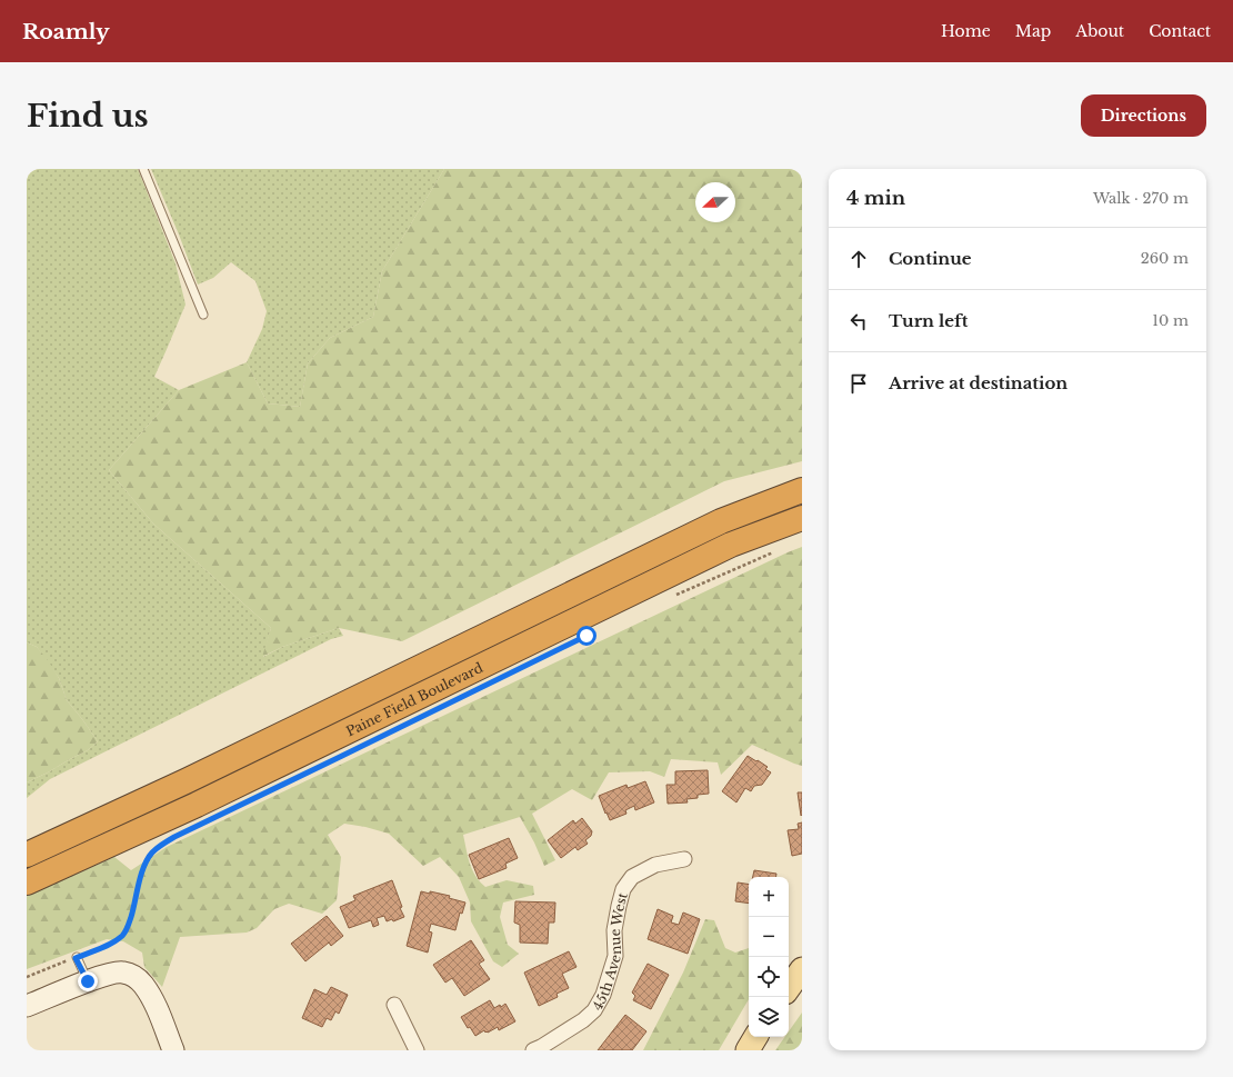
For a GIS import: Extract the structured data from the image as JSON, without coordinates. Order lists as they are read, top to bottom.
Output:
{
  "streets": {
    "highway": ["Paine Field Boulevard"],
    "street": ["45th Avenue West"]
  },
  "north": "left",
  "page": {
    "header": "Roamly",
    "nav": [
      "Home",
      "Map",
      "About",
      "Contact"
    ],
    "buttons": "Directions",
    "title": "Find us",
    "heading": ["4 min", "Walk · 270 m"],
    "list": [
      ["Continue", "260 m"],
      ["Turn left", "10 m"],
      "Arrive at destination"
    ],
    "map_buttons": ["+", "−"]
  }
}
